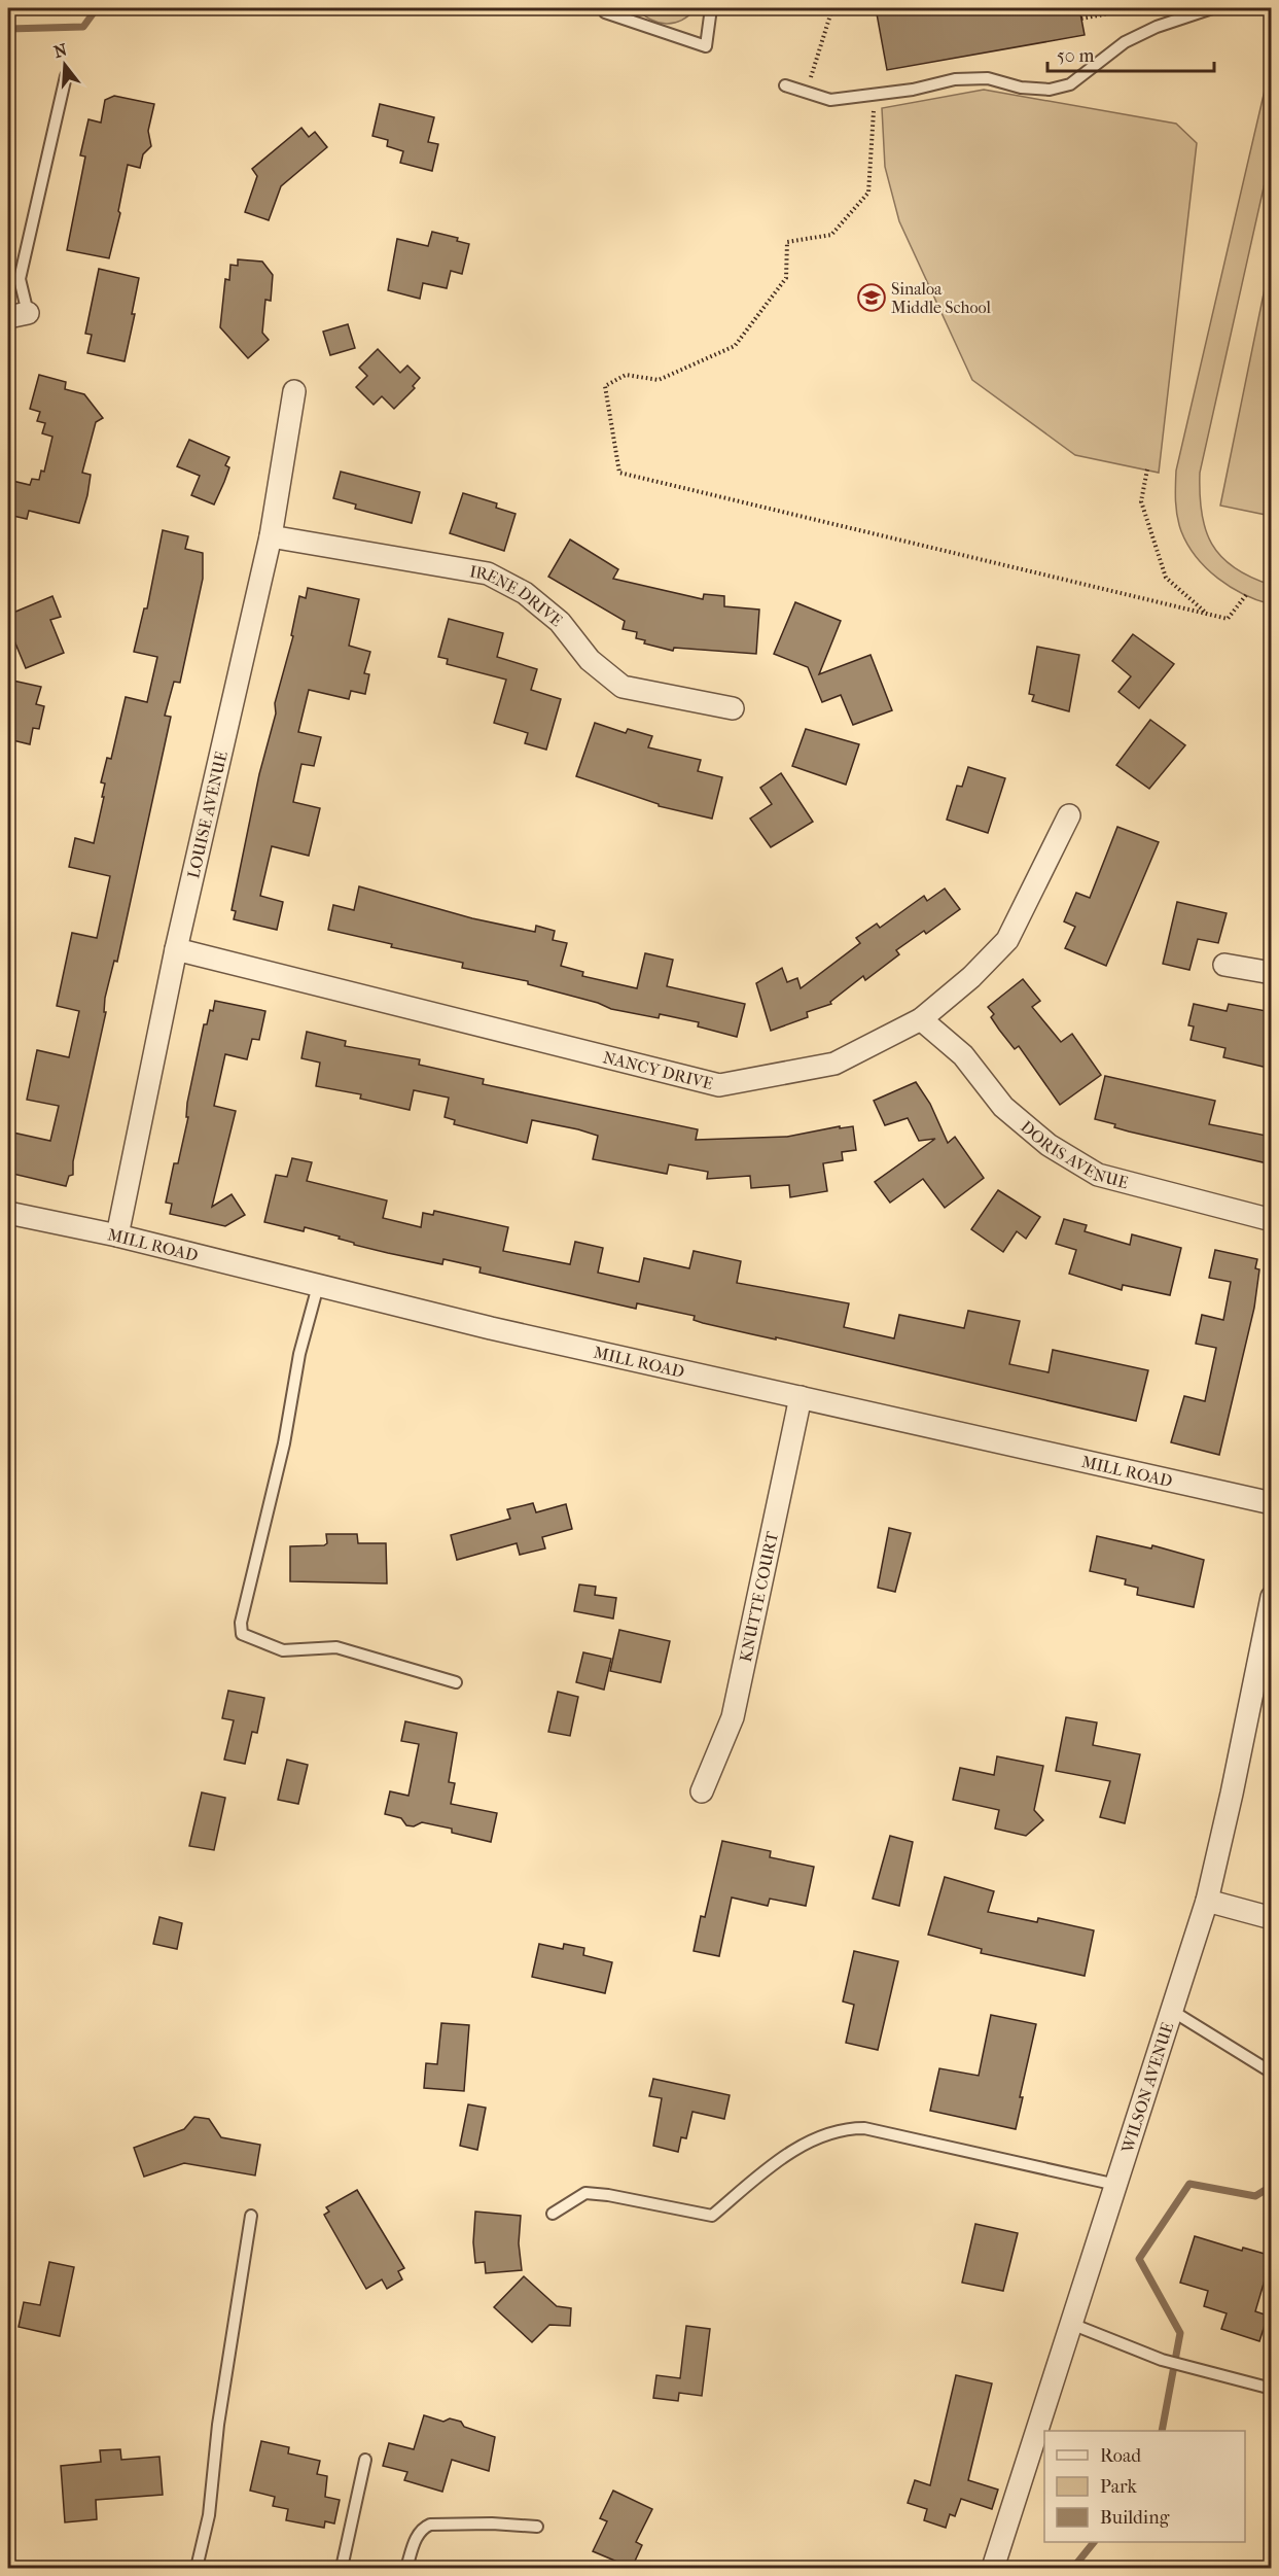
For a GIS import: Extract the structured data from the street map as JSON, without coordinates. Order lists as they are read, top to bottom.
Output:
{
  "streets": {
    "street": [
      "IRENE DRIVE",
      "LOUISE AVENUE",
      "NANCY DRIVE",
      "DORIS AVENUE",
      "MILL ROAD",
      "KNUTTE COURT",
      "WILSON AVENUE"
    ]
  },
  "crossings": [
    ["IRENE DRIVE", "LOUISE AVENUE"],
    ["LOUISE AVENUE", "NANCY DRIVE"],
    ["LOUISE AVENUE", "MILL ROAD"],
    ["NANCY DRIVE", "DORIS AVENUE"],
    ["MILL ROAD", "KNUTTE COURT"]
  ],
  "places": {
    "school or university": ["Sinaloa Middle School"]
  },
  "legend": ["Road", "Park", "Building"],
  "scale_bar": "50 m",
  "north": "top"
}
